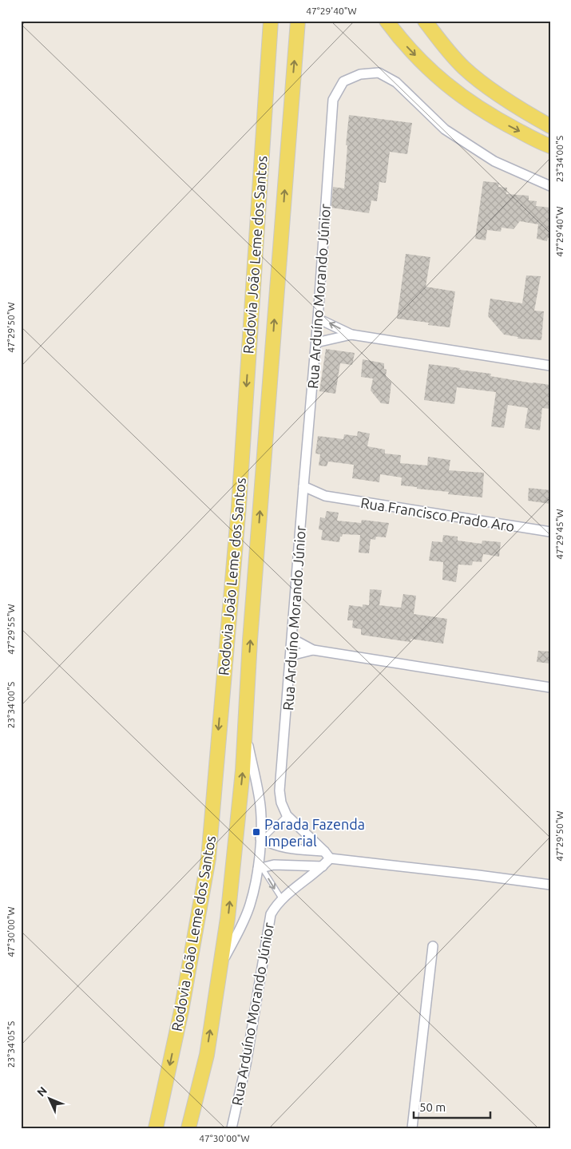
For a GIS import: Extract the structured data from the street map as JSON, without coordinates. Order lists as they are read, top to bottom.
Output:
{
  "streets": {
    "main road": ["Rodovia João Leme dos Santos"],
    "street": ["Rua Arduíno Morando Júnior", "Rua Francisco Prado Aro"]
  },
  "crossings": [
    ["Rua Arduíno Morando Júnior", "Rua Francisco Prado Aro"]
  ],
  "places": {
    "transit": ["Parada Fazenda Imperial"]
  },
  "scale_bar": "50 m",
  "north": "top left",
  "coordinates": [
    "47°29'40\"W",
    "23°34'00\"S",
    "47°29'50\"W",
    "47°29'45\"W",
    "47°29'55\"W",
    "47°30'00\"W",
    "23°34'05\"S"
  ]
}
